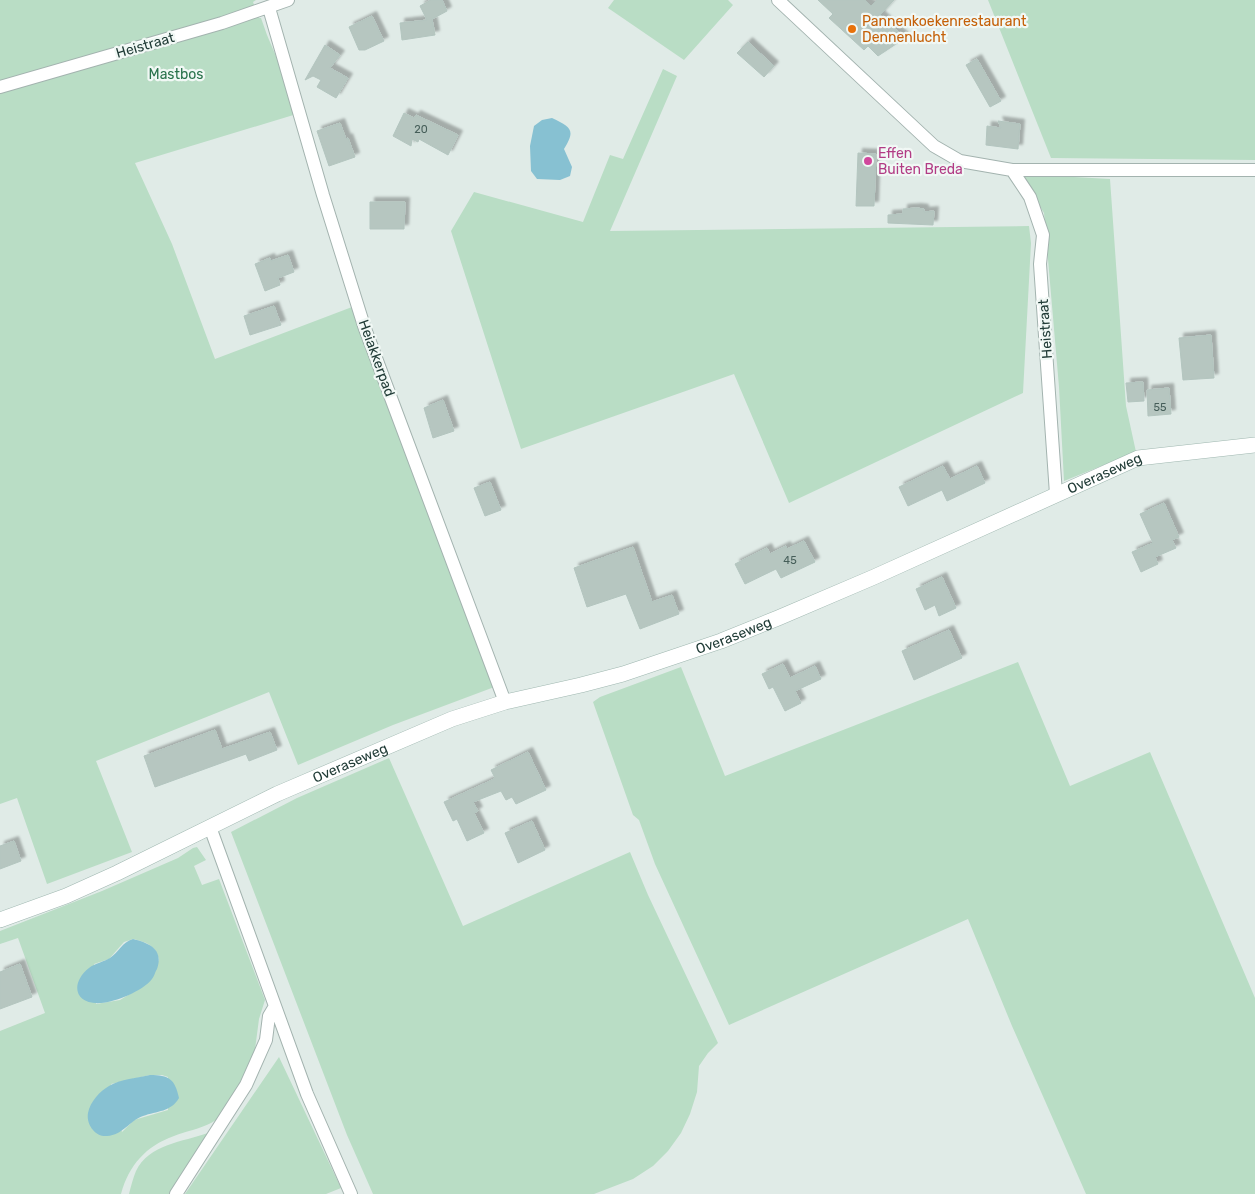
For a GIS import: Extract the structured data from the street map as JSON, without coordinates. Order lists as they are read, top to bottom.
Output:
{
  "streets": {
    "street": ["Heistraat", "Heiakkerpad", "Overaseweg"]
  },
  "crossings": [
    ["Heistraat", "Heiakkerpad"],
    ["Heistraat", "Overaseweg"],
    ["Heiakkerpad", "Overaseweg"]
  ],
  "parks": ["Mastbos"],
  "places": ["Pannenkoekenrestaurant Dennenlucht", "Effen Buiten Breda"],
  "house_numbers": ["20", "55", "45"]
}
